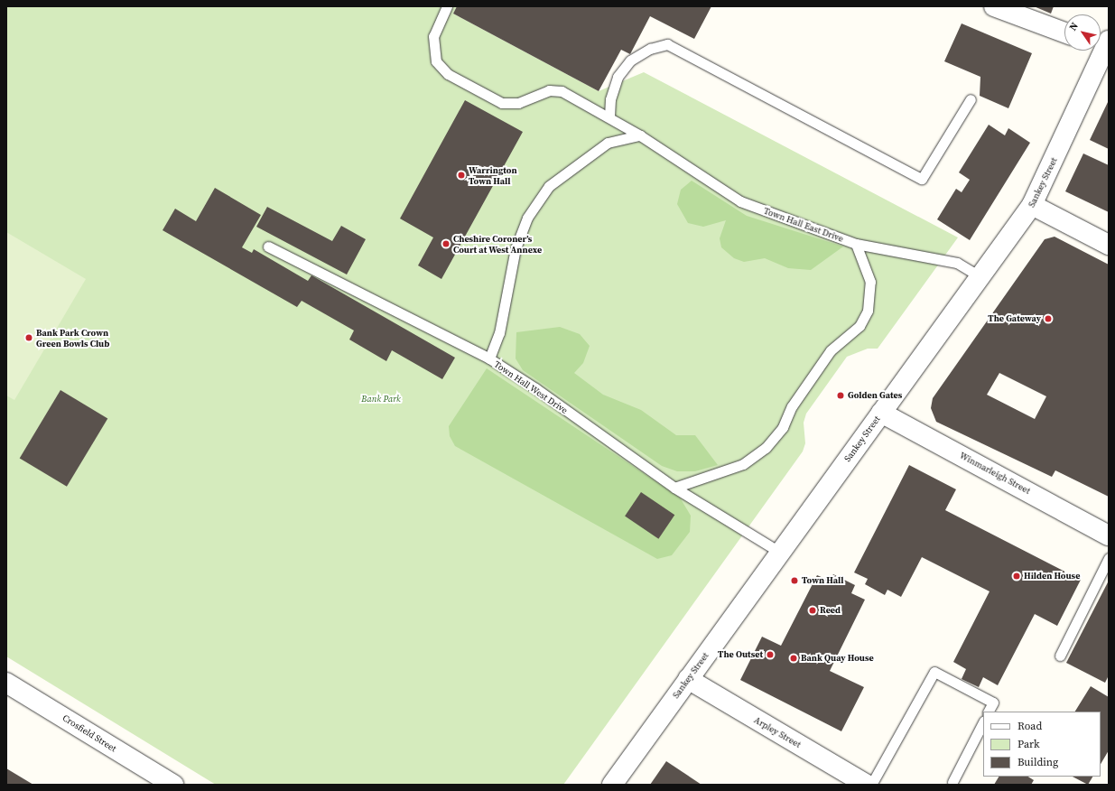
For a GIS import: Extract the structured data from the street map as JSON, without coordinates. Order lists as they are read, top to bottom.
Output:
{
  "streets": {
    "street": [
      "Sankey Street",
      "Winmarleigh Street",
      "Arpley Street",
      "Crosfield Street"
    ],
    "lane": ["Town Hall East Drive", "Town Hall West Drive"]
  },
  "crossings": [
    ["Sankey Street", "Town Hall East Drive"],
    ["Sankey Street", "Town Hall West Drive"],
    ["Sankey Street", "Winmarleigh Street"],
    ["Sankey Street", "Arpley Street"]
  ],
  "parks": ["Bank Park"],
  "places": [
    "Warrington Town Hall",
    "Cheshire Coroner’s Court at West Annexe",
    "The Gateway",
    "Bank Park Crown Green Bowls Club",
    "Golden Gates",
    "Hilden House",
    "Town Hall",
    "Reed",
    "The Outset",
    "Bank Quay House"
  ],
  "legend": ["Road", "Park", "Building"],
  "north": "top left"
}
